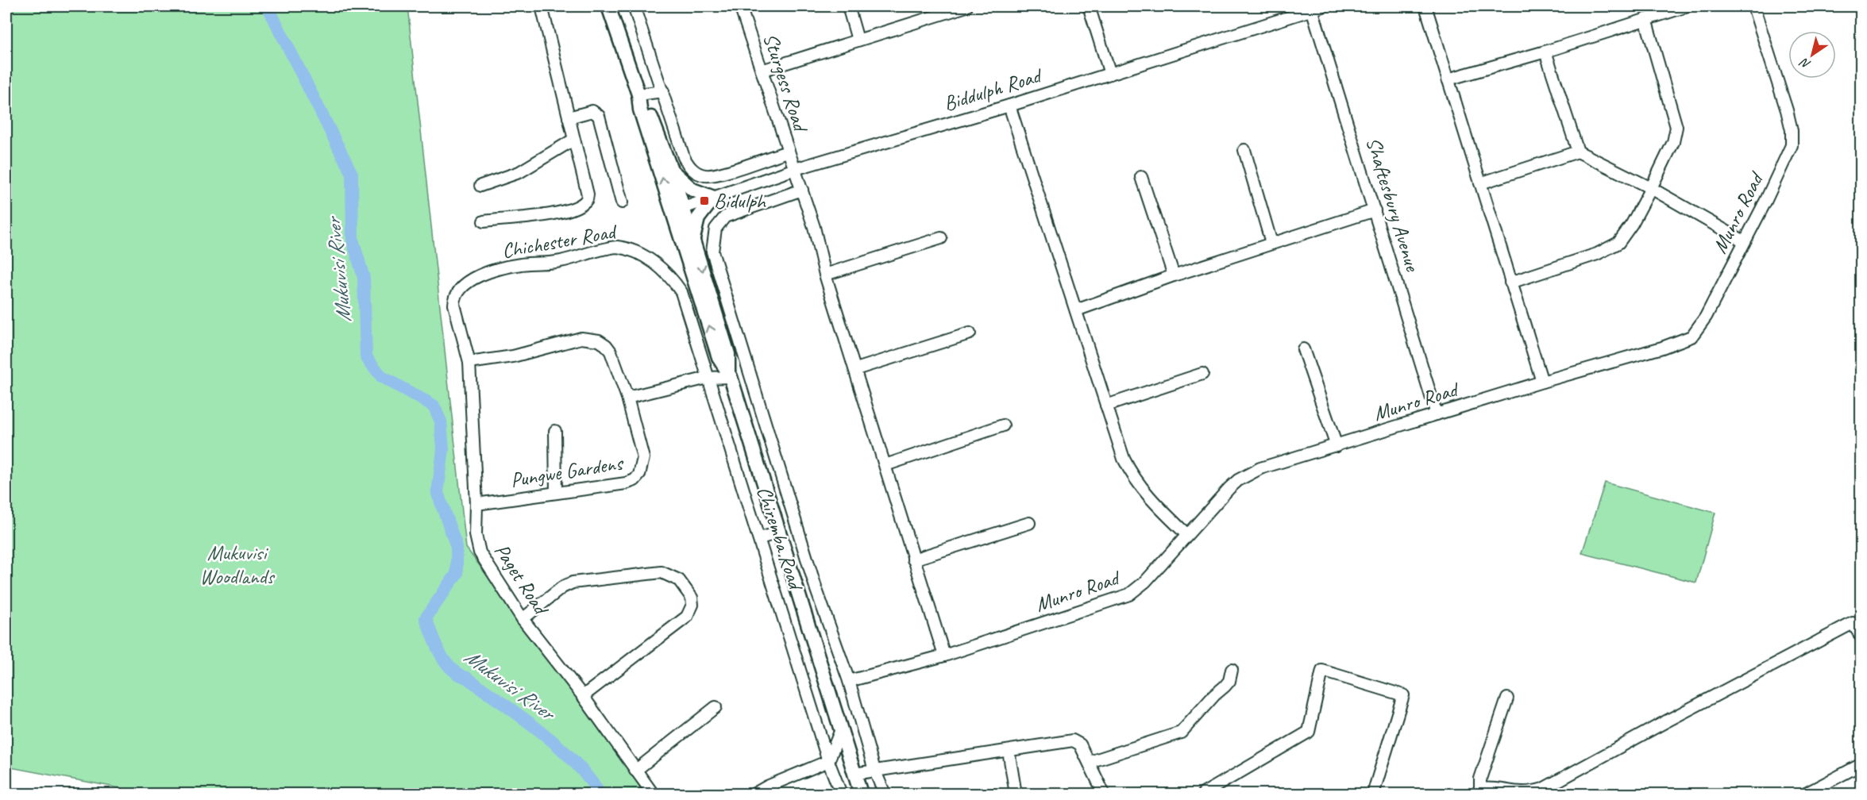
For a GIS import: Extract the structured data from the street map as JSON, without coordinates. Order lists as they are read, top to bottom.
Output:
{
  "streets": {
    "main road": ["Chiremba Road"],
    "street": [
      "Sturgess Road",
      "Biddulph Road",
      "Shaftesbury Avenue",
      "Munro Road",
      "Chichester Road",
      "Pungwe Gardens",
      "Paget Road"
    ]
  },
  "crossings": [
    ["Sturgess Road", "Biddulph Road"],
    ["Sturgess Road", "Munro Road"],
    ["Biddulph Road", "Shaftesbury Avenue"],
    ["Biddulph Road", "Chiremba Road"],
    ["Shaftesbury Avenue", "Munro Road"],
    ["Chichester Road", "Chiremba Road"],
    ["Chichester Road", "Paget Road"],
    ["Pungwe Gardens", "Paget Road"]
  ],
  "water": ["Mukuvisi River"],
  "parks": ["Mukuvisi Woodlands"],
  "places": {
    "transit": ["Bidulph"]
  },
  "north": "bottom left"
}
